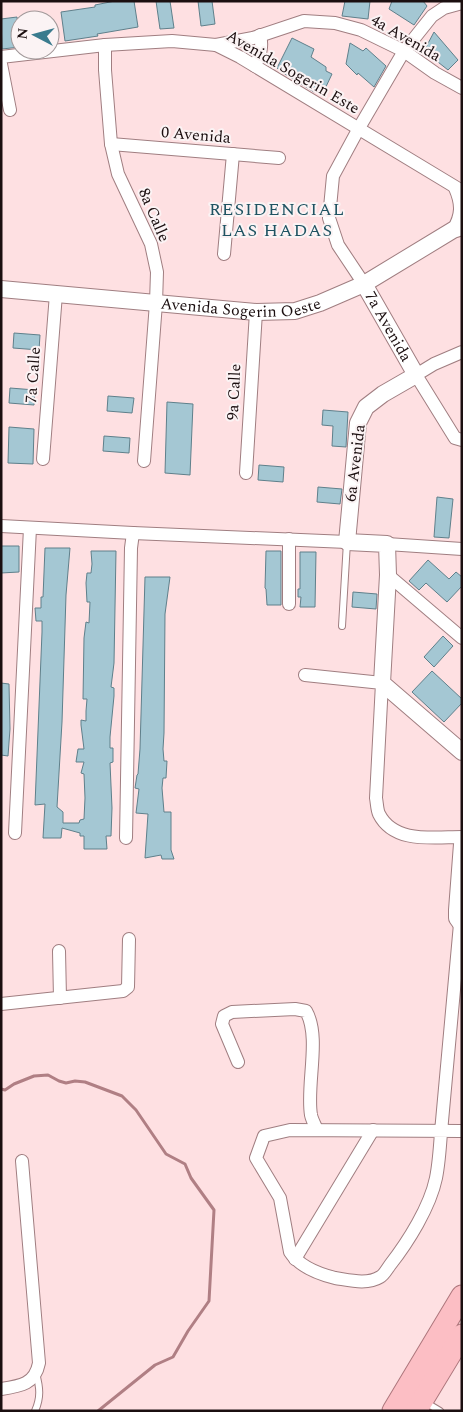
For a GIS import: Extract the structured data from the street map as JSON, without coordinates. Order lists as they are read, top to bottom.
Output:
{
  "streets": {
    "street": [
      "4a Avenida",
      "Avenida Sogerin Este",
      "0 Avenida",
      "8a Calle",
      "Avenida Sogerin Oeste",
      "7a Avenida",
      "7a Calle",
      "9a Calle",
      "6a Avenida"
    ]
  },
  "crossings": [
    ["4a Avenida", "Avenida Sogerin Este"],
    ["4a Avenida", "7a Avenida"],
    ["Avenida Sogerin Este", "8a Calle"],
    ["Avenida Sogerin Este", "7a Avenida"],
    ["0 Avenida", "8a Calle"],
    ["8a Calle", "Avenida Sogerin Oeste"],
    ["Avenida Sogerin Oeste", "7a Avenida"],
    ["Avenida Sogerin Oeste", "7a Calle"],
    ["Avenida Sogerin Oeste", "9a Calle"],
    ["7a Avenida", "6a Avenida"]
  ],
  "districts": ["RESIDENCIAL LAS HADAS"],
  "north": "left"
}
